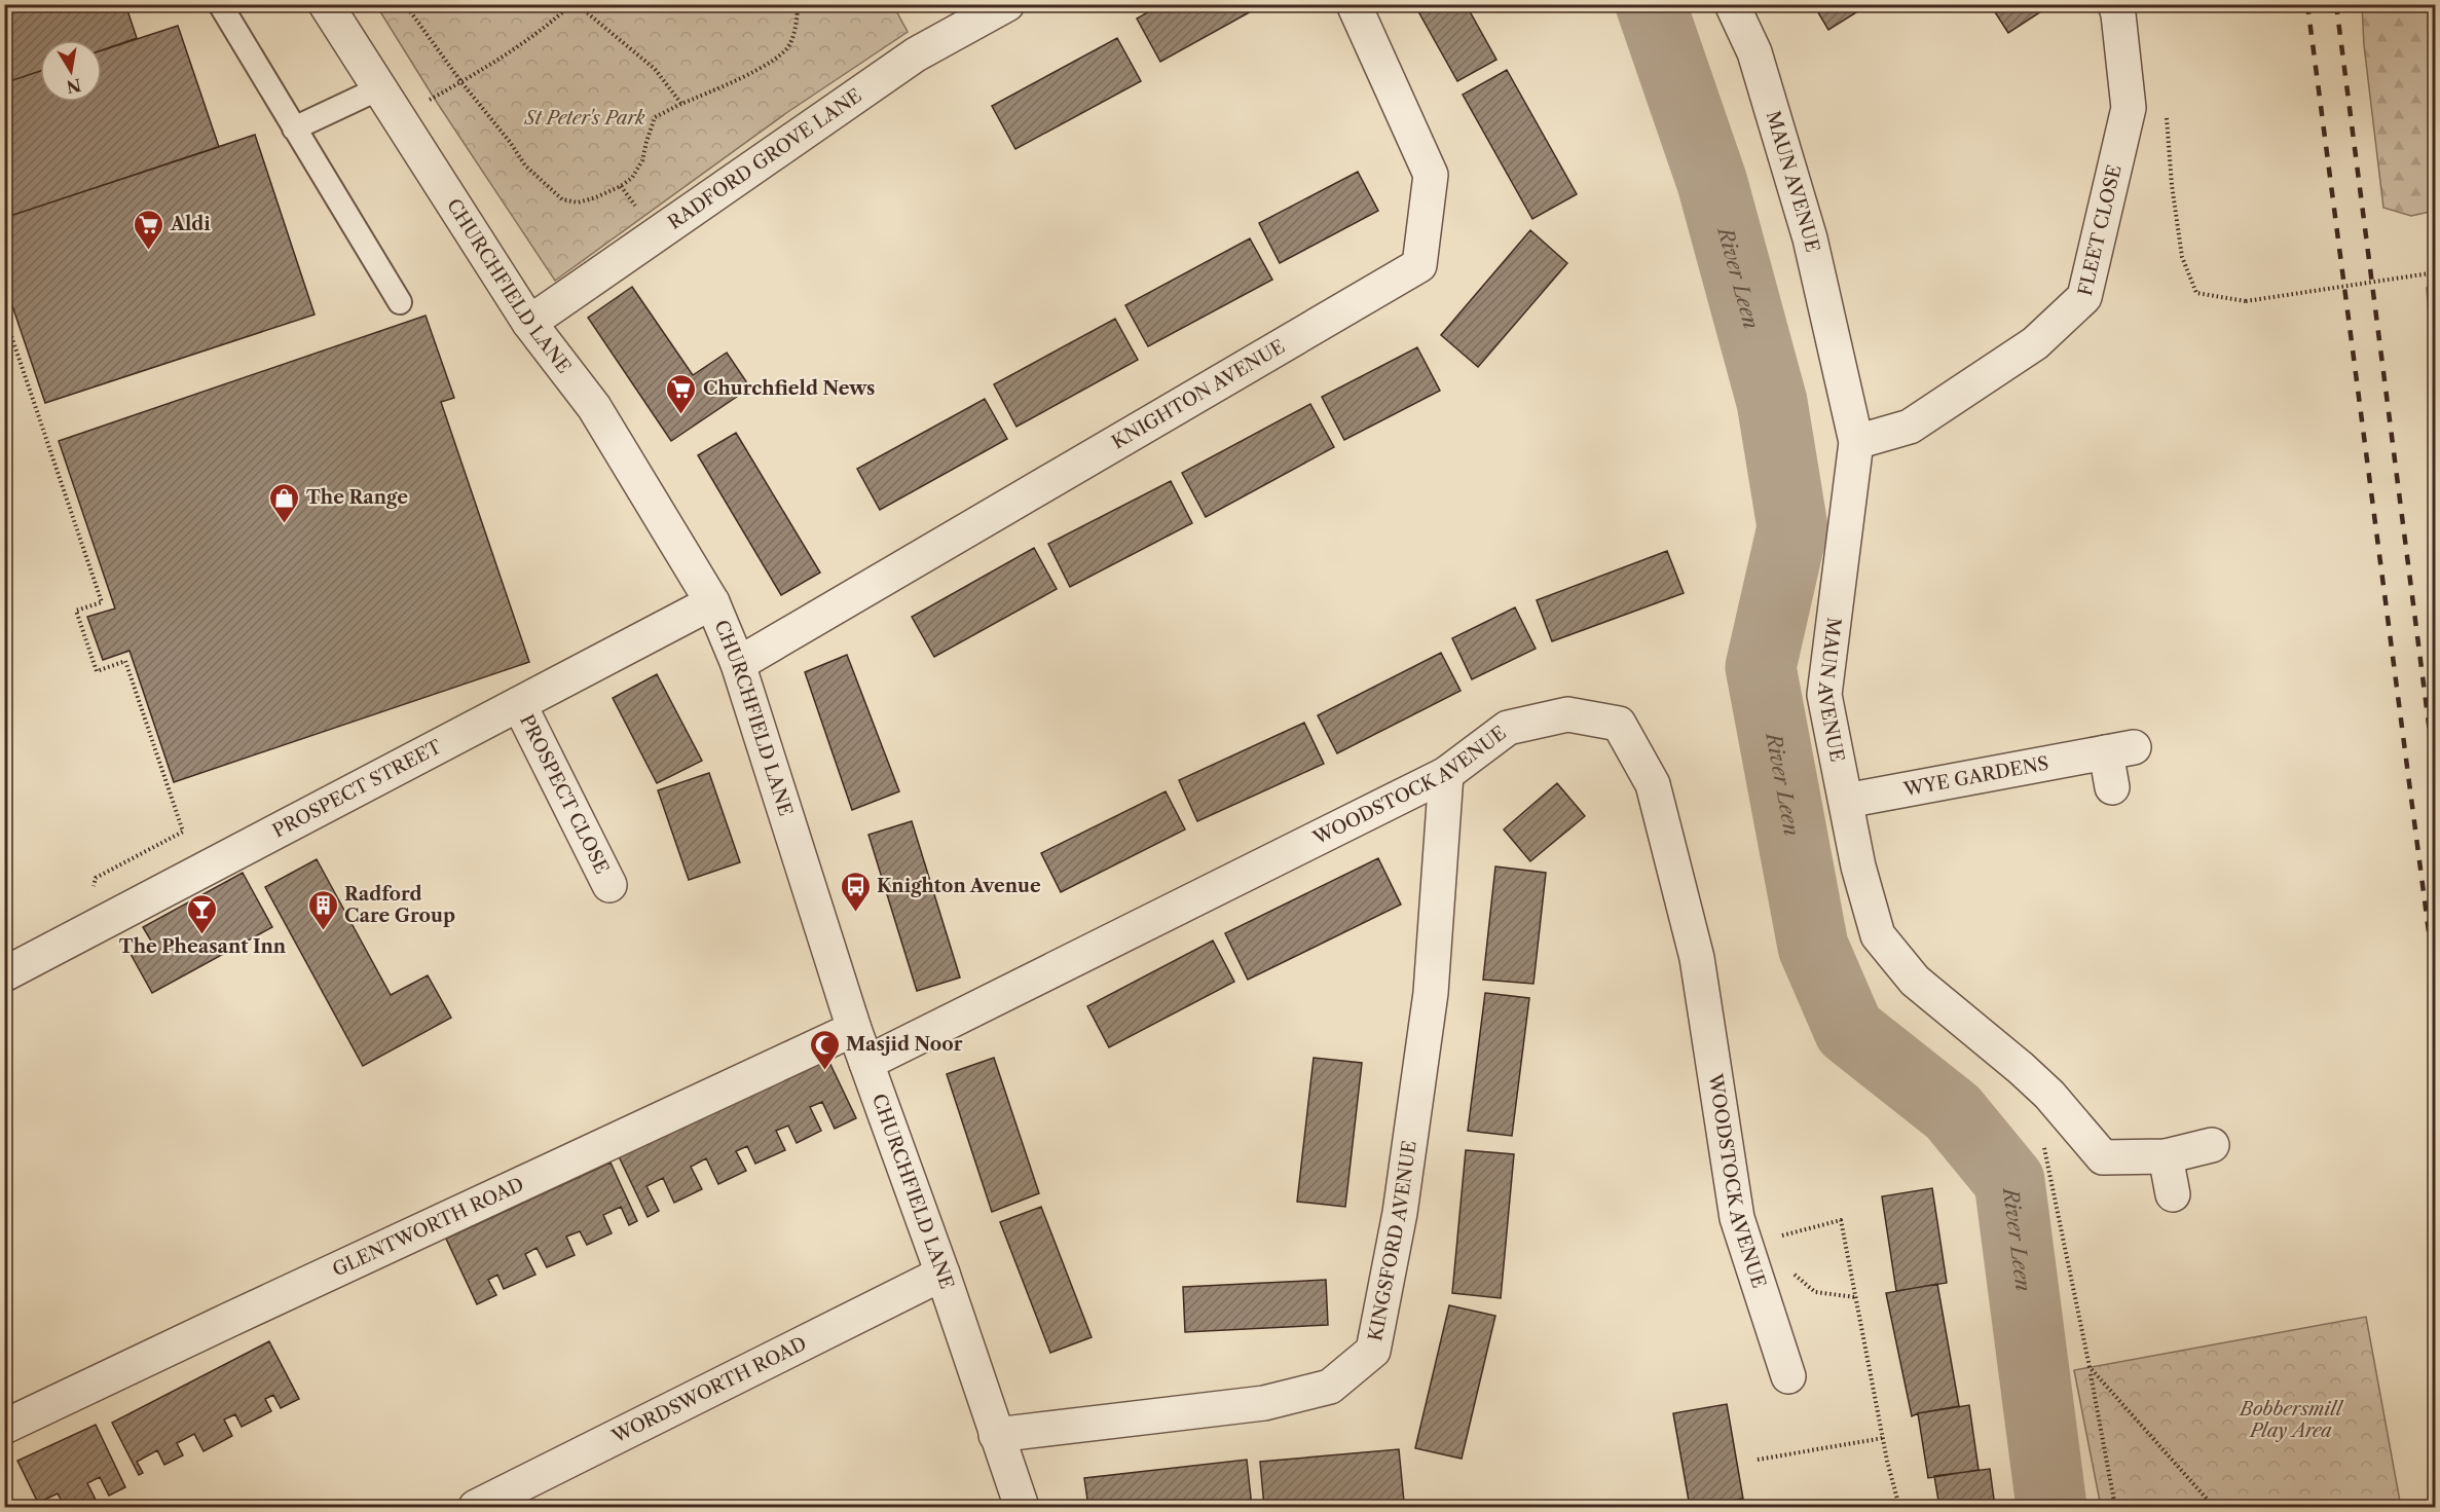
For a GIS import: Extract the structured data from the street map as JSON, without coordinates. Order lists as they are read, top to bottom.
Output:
{
  "streets": {
    "street": [
      "RADFORD GROVE LANE",
      "MAUN AVENUE",
      "FLEET CLOSE",
      "CHURCHFIELD LANE",
      "KNIGHTON AVENUE",
      "WYE GARDENS",
      "WOODSTOCK AVENUE",
      "PROSPECT STREET",
      "PROSPECT CLOSE",
      "GLENTWORTH ROAD",
      "KINGSFORD AVENUE",
      "WORDSWORTH ROAD"
    ]
  },
  "crossings": [
    ["RADFORD GROVE LANE", "CHURCHFIELD LANE"],
    ["MAUN AVENUE", "FLEET CLOSE"],
    ["MAUN AVENUE", "WYE GARDENS"],
    ["CHURCHFIELD LANE", "KNIGHTON AVENUE"],
    ["CHURCHFIELD LANE", "WOODSTOCK AVENUE"],
    ["CHURCHFIELD LANE", "PROSPECT STREET"],
    ["CHURCHFIELD LANE", "GLENTWORTH ROAD"],
    ["CHURCHFIELD LANE", "KINGSFORD AVENUE"],
    ["CHURCHFIELD LANE", "WORDSWORTH ROAD"],
    ["WOODSTOCK AVENUE", "KINGSFORD AVENUE"],
    ["PROSPECT STREET", "PROSPECT CLOSE"]
  ],
  "water": ["River Leen"],
  "parks": ["St Peter's Park", "Bobbersmill Play Area"],
  "places": {
    "supermarket": ["Aldi", "Churchfield News"],
    "shop": ["The Range"],
    "bus stop": ["Knighton Avenue"],
    "building": ["Radford Care Group"],
    "bar": ["The Pheasant Inn"],
    "mosque": ["Masjid Noor"]
  },
  "north": "bottom"
}
